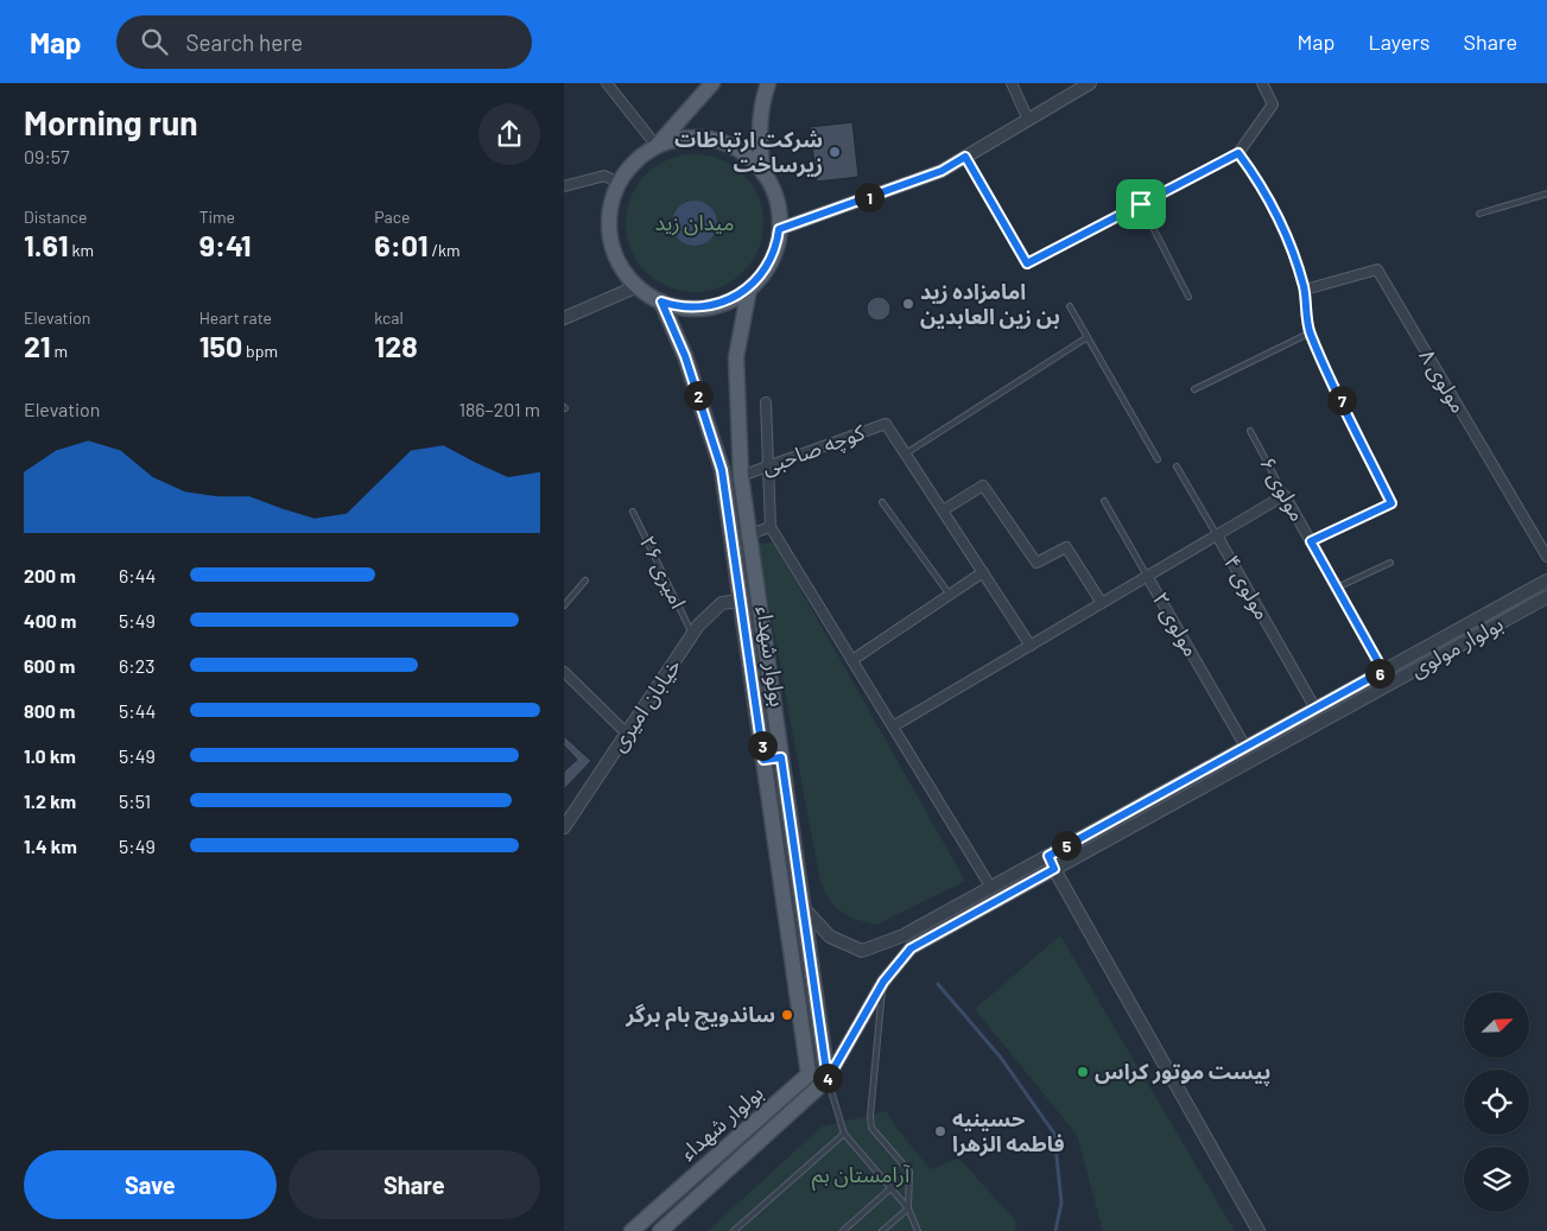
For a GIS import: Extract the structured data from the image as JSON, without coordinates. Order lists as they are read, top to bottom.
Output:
{
  "streets": {
    "main road": ["بولوار شهداء"],
    "street": [
      "مولوی ۸",
      "کوچه صاحبی",
      "مولوی ۶",
      "مولوی ۴",
      "مولوی ۲",
      "بولوار مولوی",
      "خیابان امیری"
    ],
    "lane": ["امیری ۲۶"]
  },
  "crossings": [
    ["کوچه صاحبی", "بولوار شهداء"],
    ["مولوی ۶", "بولوار مولوی"],
    ["امیری ۲۶", "خیابان امیری"],
    ["مولوی ۴", "بولوار مولوی"],
    ["مولوی ۲", "بولوار مولوی"],
    ["بولوار مولوی", "بولوار شهداء"],
    ["بولوار شهداء", "خیابان امیری"]
  ],
  "parks": ["میدان زید", "آرامستان بم"],
  "places": [
    "شرکت ارتباطات زیرساخت",
    "امامزاده زید بن زین العابدین",
    "ساندویچ بام برگر",
    "پیست موتور کراس",
    "حسینیه فاطمه الزهرا"
  ],
  "north": "top right",
  "page": {
    "header": "Map",
    "search": "Search here",
    "nav": ["Map", "Layers", "Share"],
    "heading": ["Morning run", "09:57"],
    "pins": [
      "1",
      "2",
      "7",
      "6",
      "3",
      "5",
      "4"
    ],
    "stats": [
      ["Distance", "1.61 km"],
      ["Time", "9:41"],
      ["Pace", "6:01 /km"],
      ["Elevation", "21 m"],
      ["Heart rate", "150 bpm"],
      ["kcal", "128"]
    ],
    "chart": ["Elevation", "186–201 m"],
    "list": [
      {
        "name": "200 m",
        "note": "6:44"
      },
      {
        "name": "400 m",
        "note": "5:49"
      },
      {
        "name": "600 m",
        "note": "6:23"
      },
      {
        "name": "800 m",
        "note": "5:44"
      },
      {
        "name": "1.0 km",
        "note": "5:49"
      },
      {
        "name": "1.2 km",
        "note": "5:51"
      },
      {
        "name": "1.4 km",
        "note": "5:49"
      }
    ],
    "buttons": ["Save", "Share"]
  }
}
